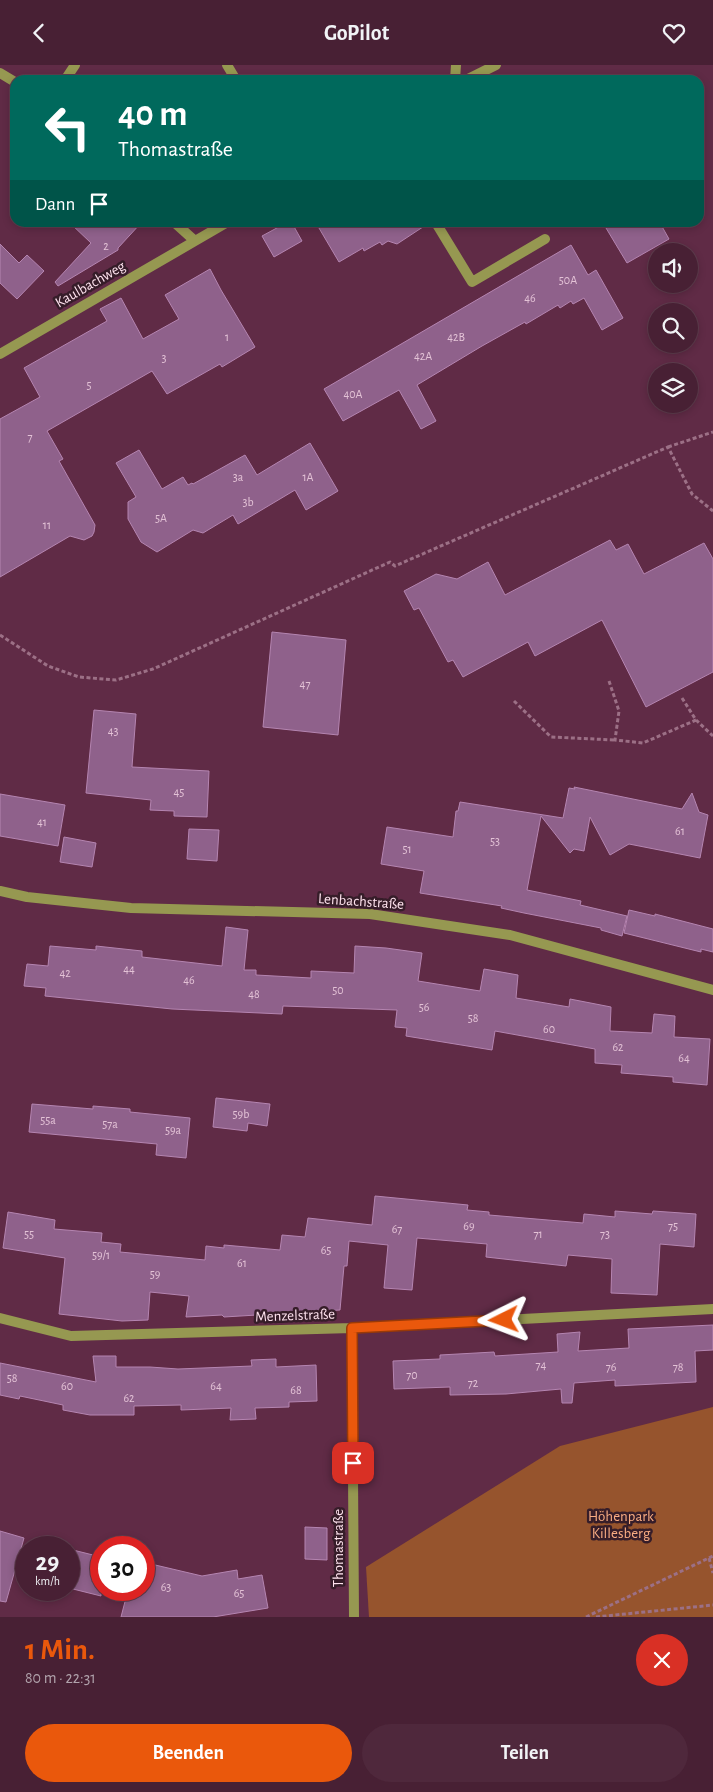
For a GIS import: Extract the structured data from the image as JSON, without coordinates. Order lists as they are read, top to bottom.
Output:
{
  "streets": {
    "street": [
      "Kaulbachweg",
      "Lenbachstraße",
      "Menzelstraße",
      "Thomastraße"
    ]
  },
  "crossings": [
    ["Menzelstraße", "Thomastraße"]
  ],
  "parks": ["Höhenpark Killesberg"],
  "house_numbers": [
    "2",
    "50A",
    "46",
    "1",
    "42B",
    "42A",
    "3",
    "5",
    "40A",
    "7",
    "3a",
    "1A",
    "3b",
    "5A",
    "11",
    "47",
    "43",
    "45",
    "41",
    "61",
    "53",
    "51",
    "44",
    "42",
    "46",
    "50",
    "48",
    "56",
    "58",
    "60",
    "62",
    "64",
    "59b",
    "55a",
    "57a",
    "59a",
    "69",
    "75",
    "67",
    "55",
    "71",
    "73",
    "65",
    "59/1",
    "61",
    "59",
    "74",
    "76",
    "78",
    "70",
    "58",
    "72",
    "60",
    "64",
    "68",
    "62",
    "63",
    "65"
  ],
  "page": {
    "header": "GoPilot",
    "turn": ["40 m", "Thomastraße"],
    "then": "Dann",
    "speed": "29 km/h",
    "limit": "30",
    "heading": ["1 Min.", "80 m · 22:31"],
    "buttons": ["Beenden", "Teilen"]
  }
}
